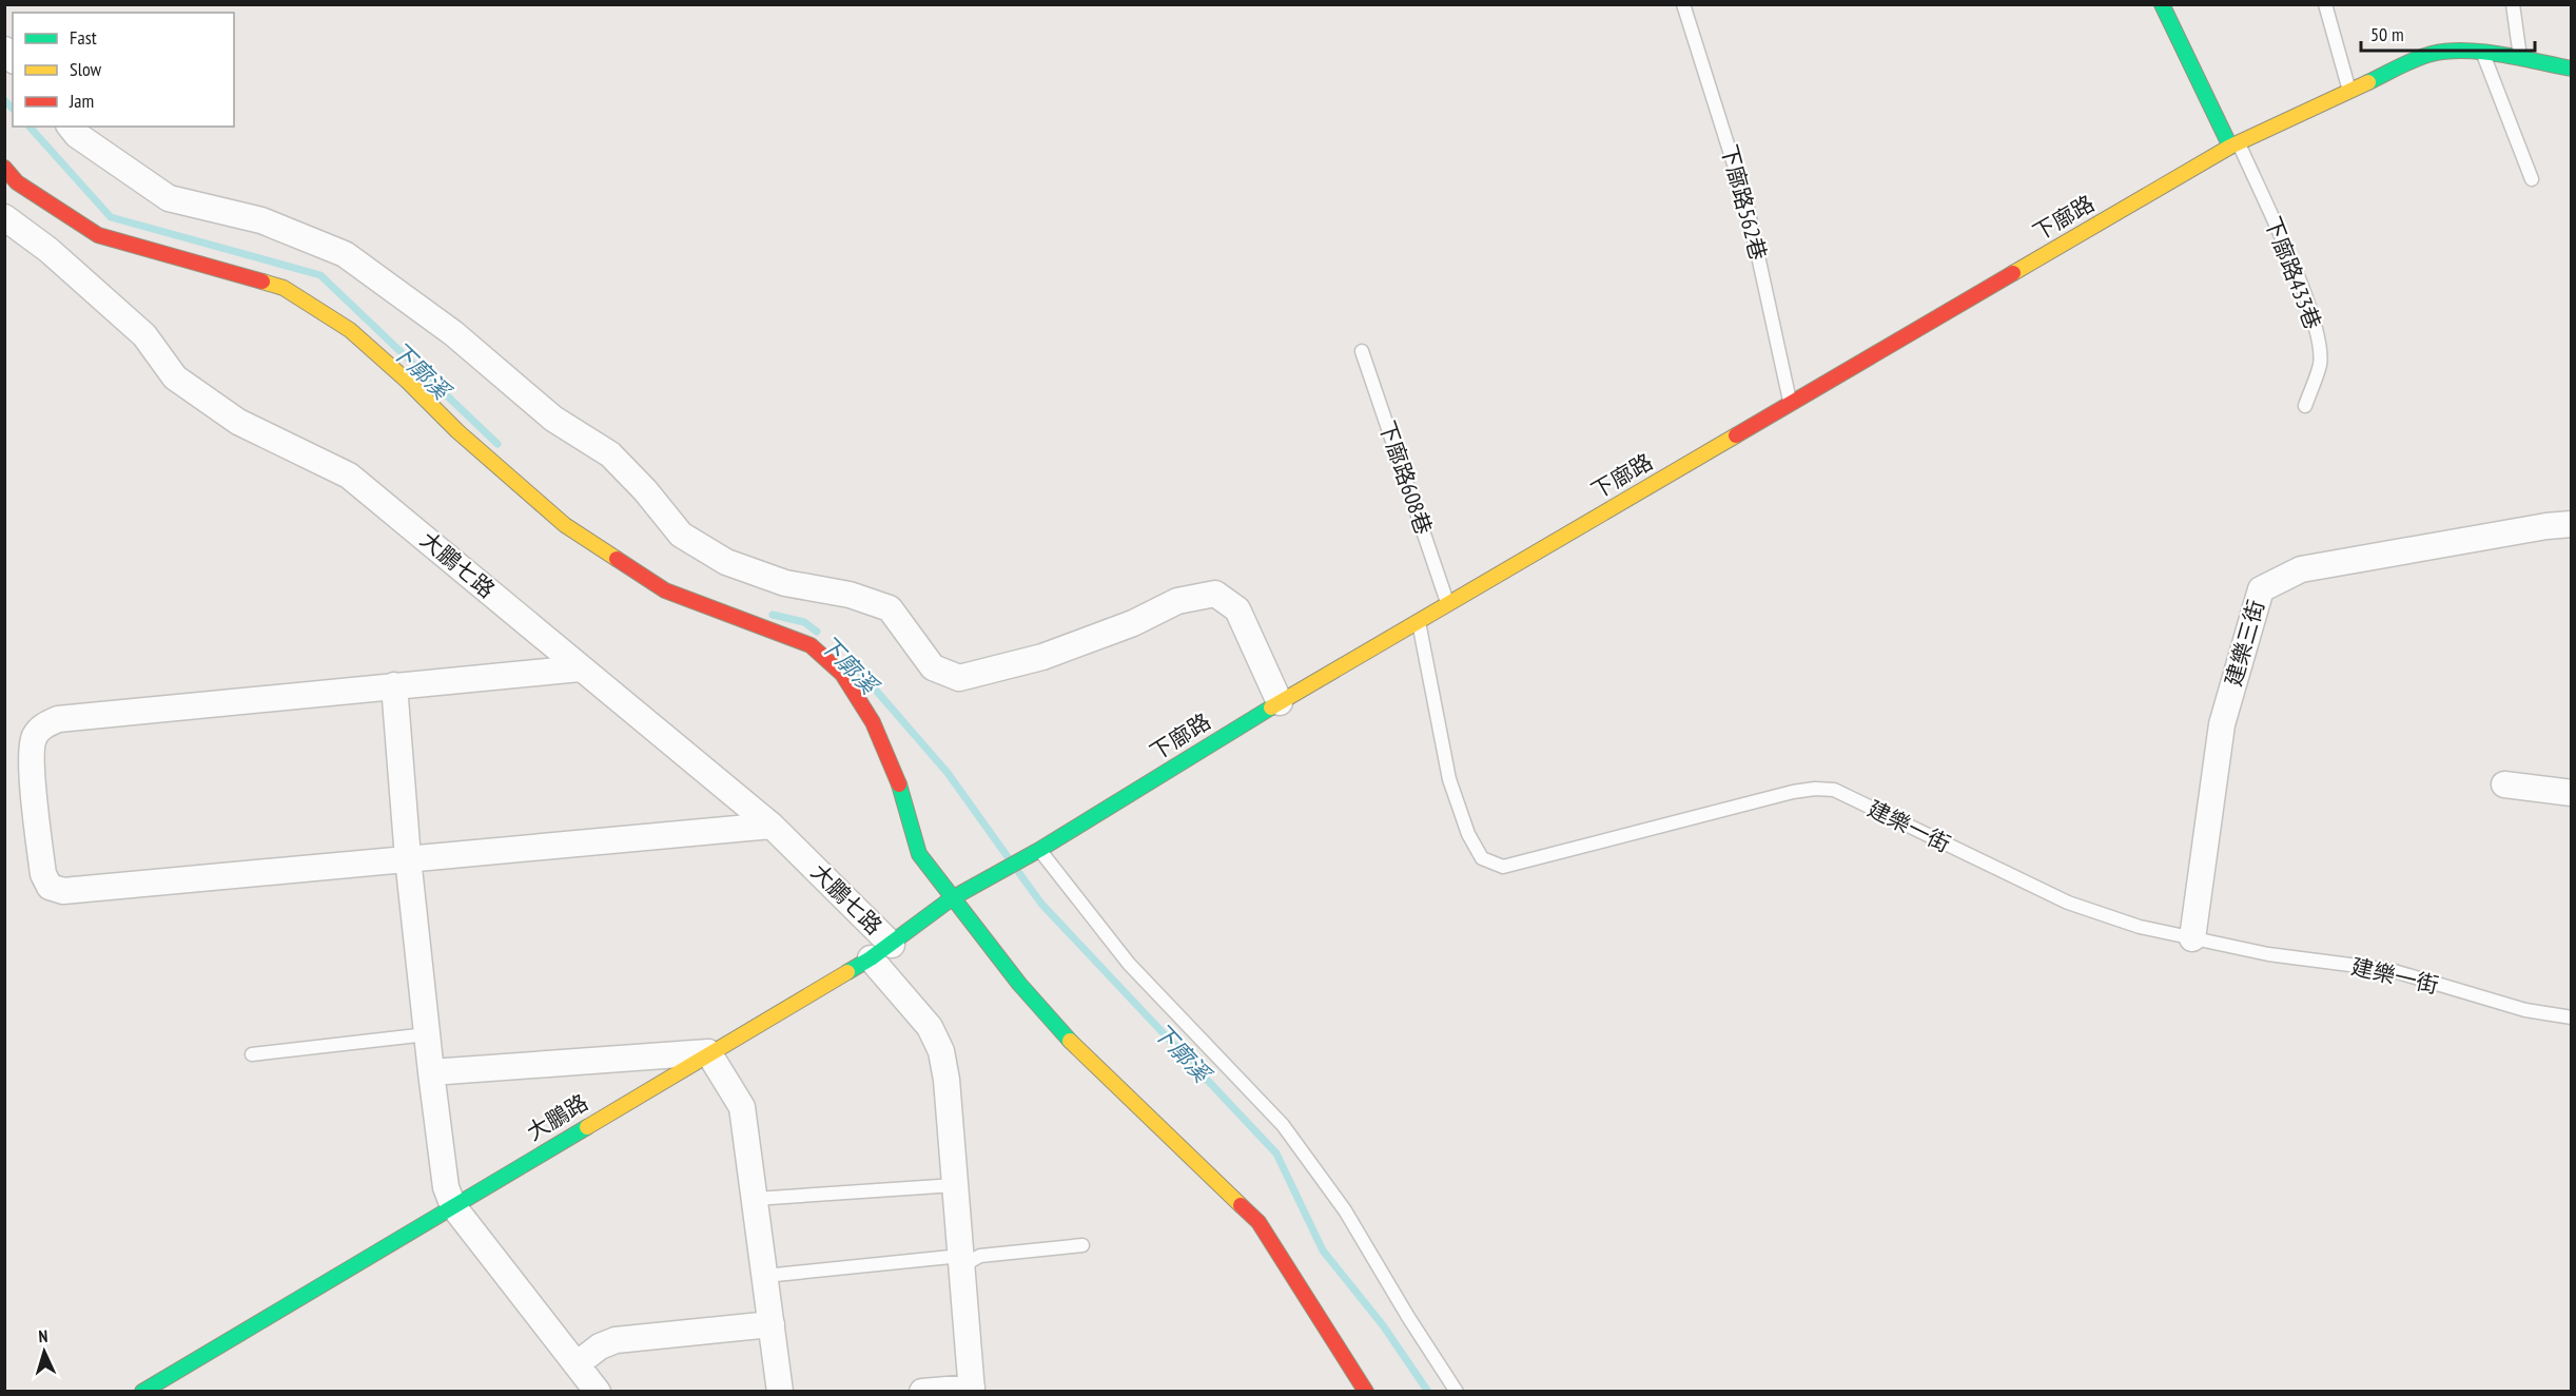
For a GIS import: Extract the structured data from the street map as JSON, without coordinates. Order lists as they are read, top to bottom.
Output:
{
  "streets": {
    "street": [
      "下廍路",
      "大鵬七路",
      "建樂三街",
      "大鵬路"
    ],
    "lane": [
      "下廍路562巷",
      "下廍路433巷",
      "下廍路608巷",
      "建樂一街"
    ]
  },
  "crossings": [
    ["下廍路562巷", "下廍路"],
    ["下廍路", "下廍路433巷"],
    ["下廍路", "下廍路608巷"],
    ["下廍路", "建樂一街"],
    ["下廍路", "大鵬路"],
    ["大鵬七路", "大鵬路"],
    ["建樂三街", "建樂一街"]
  ],
  "water": ["下廓溪"],
  "legend": ["Fast", "Slow", "Jam"],
  "scale_bar": "50 m",
  "north": "top"
}
